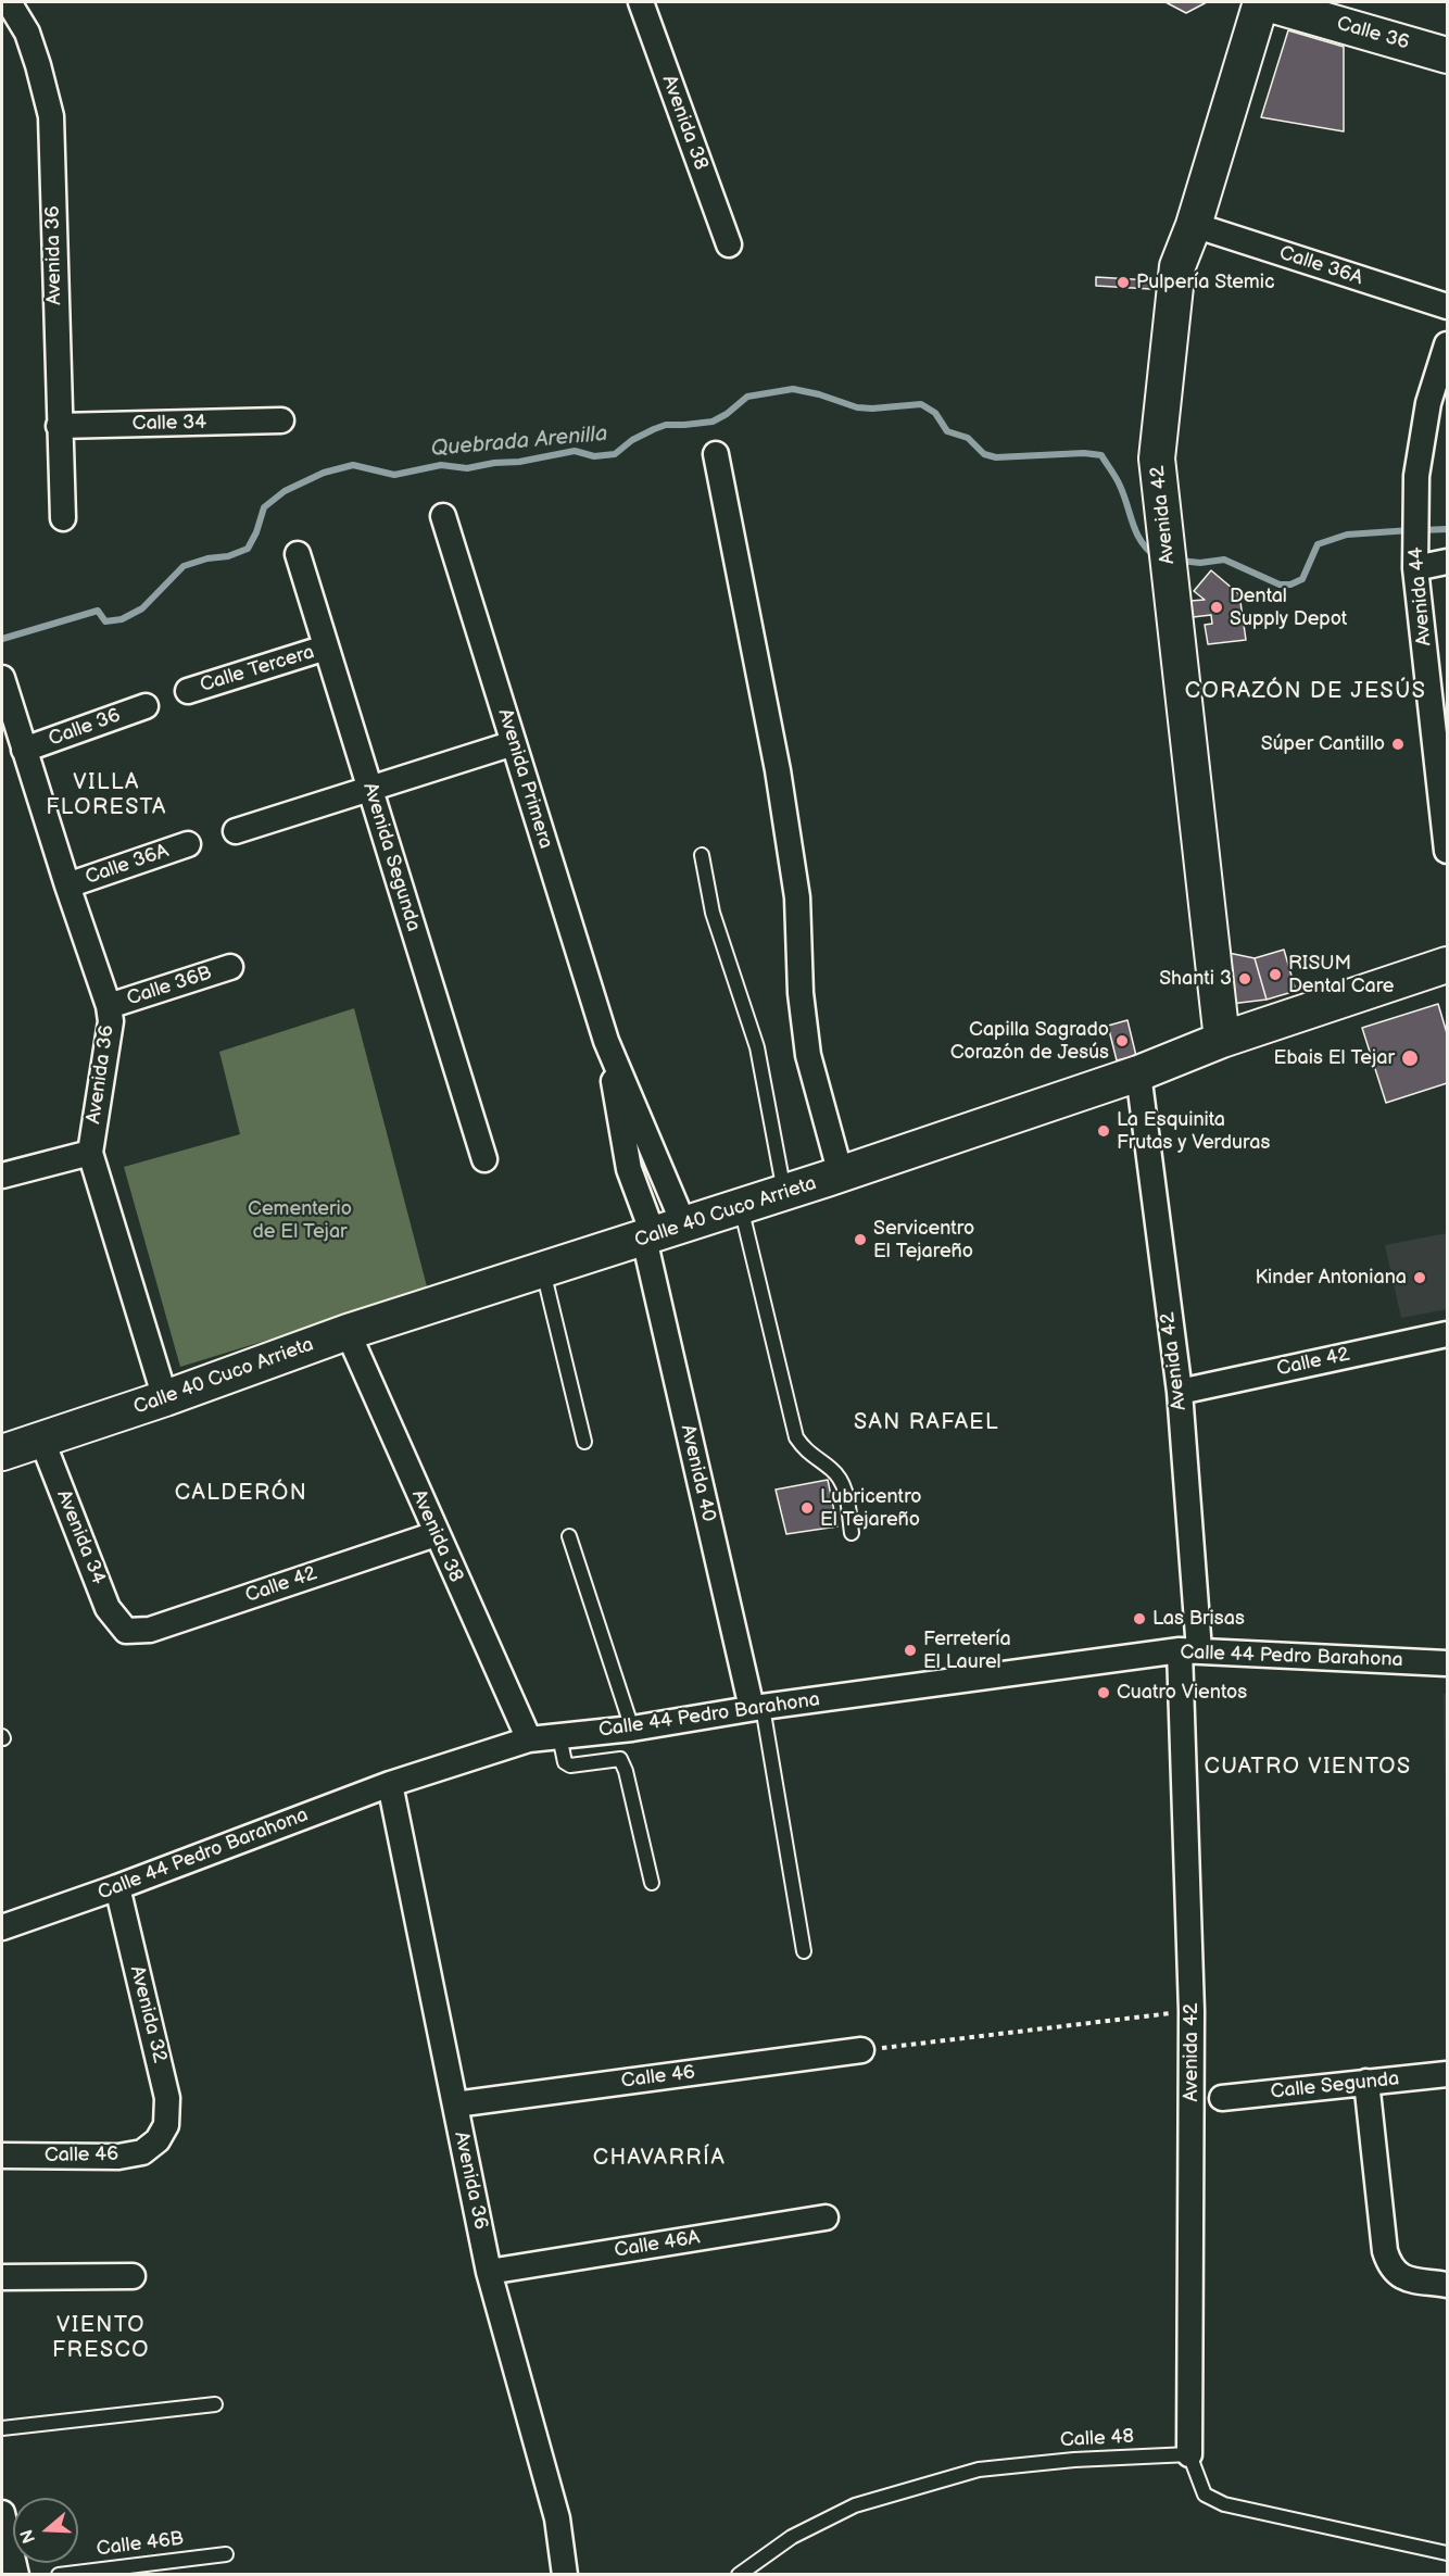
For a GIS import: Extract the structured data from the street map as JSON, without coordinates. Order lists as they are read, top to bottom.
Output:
{
  "streets": {
    "main road": ["Calle 36", "Avenida 42", "Calle 40 Cuco Arrieta"],
    "street": [
      "Avenida 38",
      "Avenida 36",
      "Calle 36A",
      "Calle 34",
      "Avenida 44",
      "Calle Tercera",
      "Avenida Primera",
      "Avenida Segunda",
      "Calle 36B",
      "Calle 42",
      "Avenida 40",
      "Avenida 34",
      "Calle 44 Pedro Barahona",
      "Avenida 32",
      "Calle 46",
      "Calle Segunda",
      "Calle 46A"
    ],
    "lane": ["Calle 48", "Calle 46B"]
  },
  "crossings": [
    ["Calle 36", "Avenida 36"],
    ["Calle 36", "Avenida 42"],
    ["Avenida 38", "Calle 40 Cuco Arrieta"],
    ["Avenida 38", "Calle 42"],
    ["Avenida 38", "Calle 44 Pedro Barahona"],
    ["Avenida 36", "Calle 36A"],
    ["Avenida 36", "Calle 34"],
    ["Avenida 36", "Calle 36B"],
    ["Avenida 36", "Calle 40 Cuco Arrieta"],
    ["Avenida 36", "Calle 44 Pedro Barahona"],
    ["Avenida 36", "Calle 46"],
    ["Avenida 36", "Calle 46A"],
    ["Calle 36A", "Avenida 42"],
    ["Avenida 42", "Calle 40 Cuco Arrieta"],
    ["Avenida 42", "Calle 42"],
    ["Avenida 42", "Calle 44 Pedro Barahona"],
    ["Avenida 42", "Calle 48"],
    ["Calle Tercera", "Avenida Segunda"],
    ["Avenida Primera", "Calle 40 Cuco Arrieta"],
    ["Avenida Primera", "Avenida 40"],
    ["Calle 40 Cuco Arrieta", "Avenida 40"],
    ["Calle 40 Cuco Arrieta", "Avenida 34"],
    ["Calle 42", "Avenida 34"],
    ["Avenida 40", "Calle 44 Pedro Barahona"],
    ["Calle 44 Pedro Barahona", "Avenida 32"],
    ["Avenida 32", "Calle 46"]
  ],
  "districts": [
    "CORAZÓN DE JESÚS",
    "VILLA FLORESTA",
    "SAN RAFAEL",
    "CALDERÓN",
    "CUATRO VIENTOS",
    "CHAVARRÍA",
    "VIENTO FRESCO"
  ],
  "water": ["Quebrada Arenilla"],
  "parks": ["Cementerio de El Tejar"],
  "places": [
    "Pulpería Stemic",
    "Dental Supply Depot",
    "Súper Cantillo",
    "RISUM Dental Care",
    "Shanti 3",
    "Capilla Sagrado Corazón de Jesús",
    "Ebais El Tejar",
    "La Esquinita Frutas y Verduras",
    "Servicentro El Tejareño",
    "Kinder Antoniana",
    "Lubricentro El Tejareño",
    "Las Brisas",
    "Ferretería El Laurel",
    "Cuatro Vientos"
  ],
  "north": "left"
}
